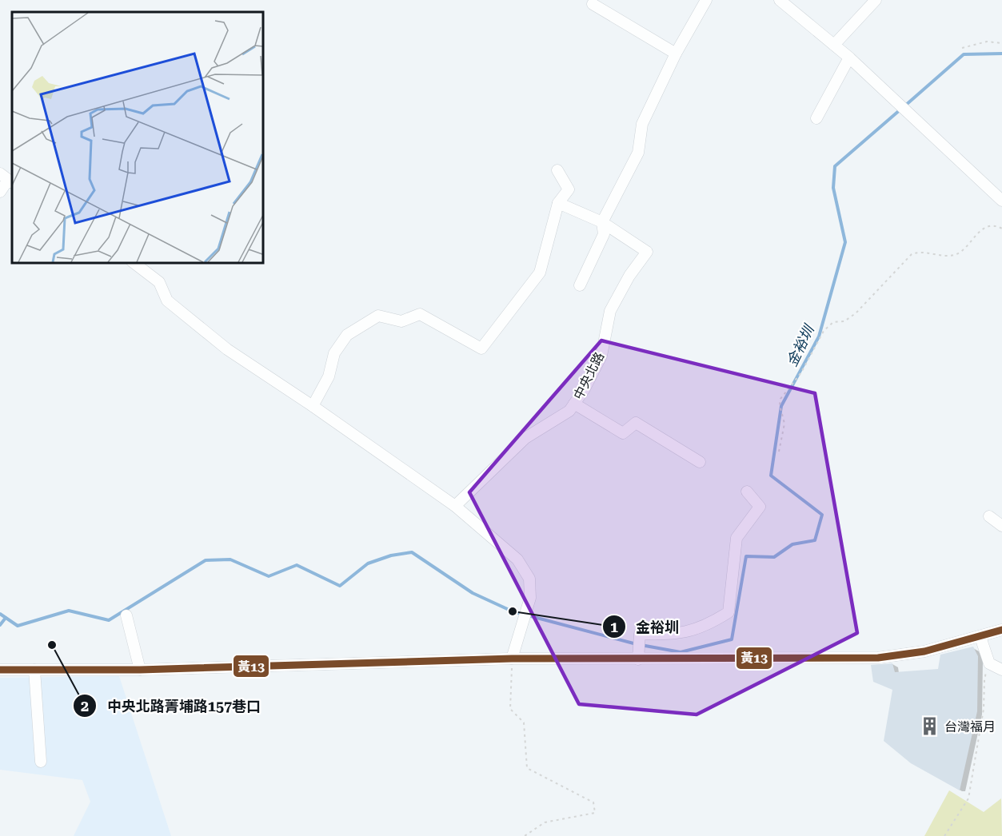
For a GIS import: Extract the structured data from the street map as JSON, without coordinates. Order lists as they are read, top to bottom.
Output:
{
  "streets": {
    "street": ["中央北路"]
  },
  "water": ["金裕圳"],
  "places": {
    "other": ["金裕圳", "中央北路菁埔路157巷口"],
    "building": ["台灣福月"]
  },
  "lines": ["transit line 黃13"]
}
